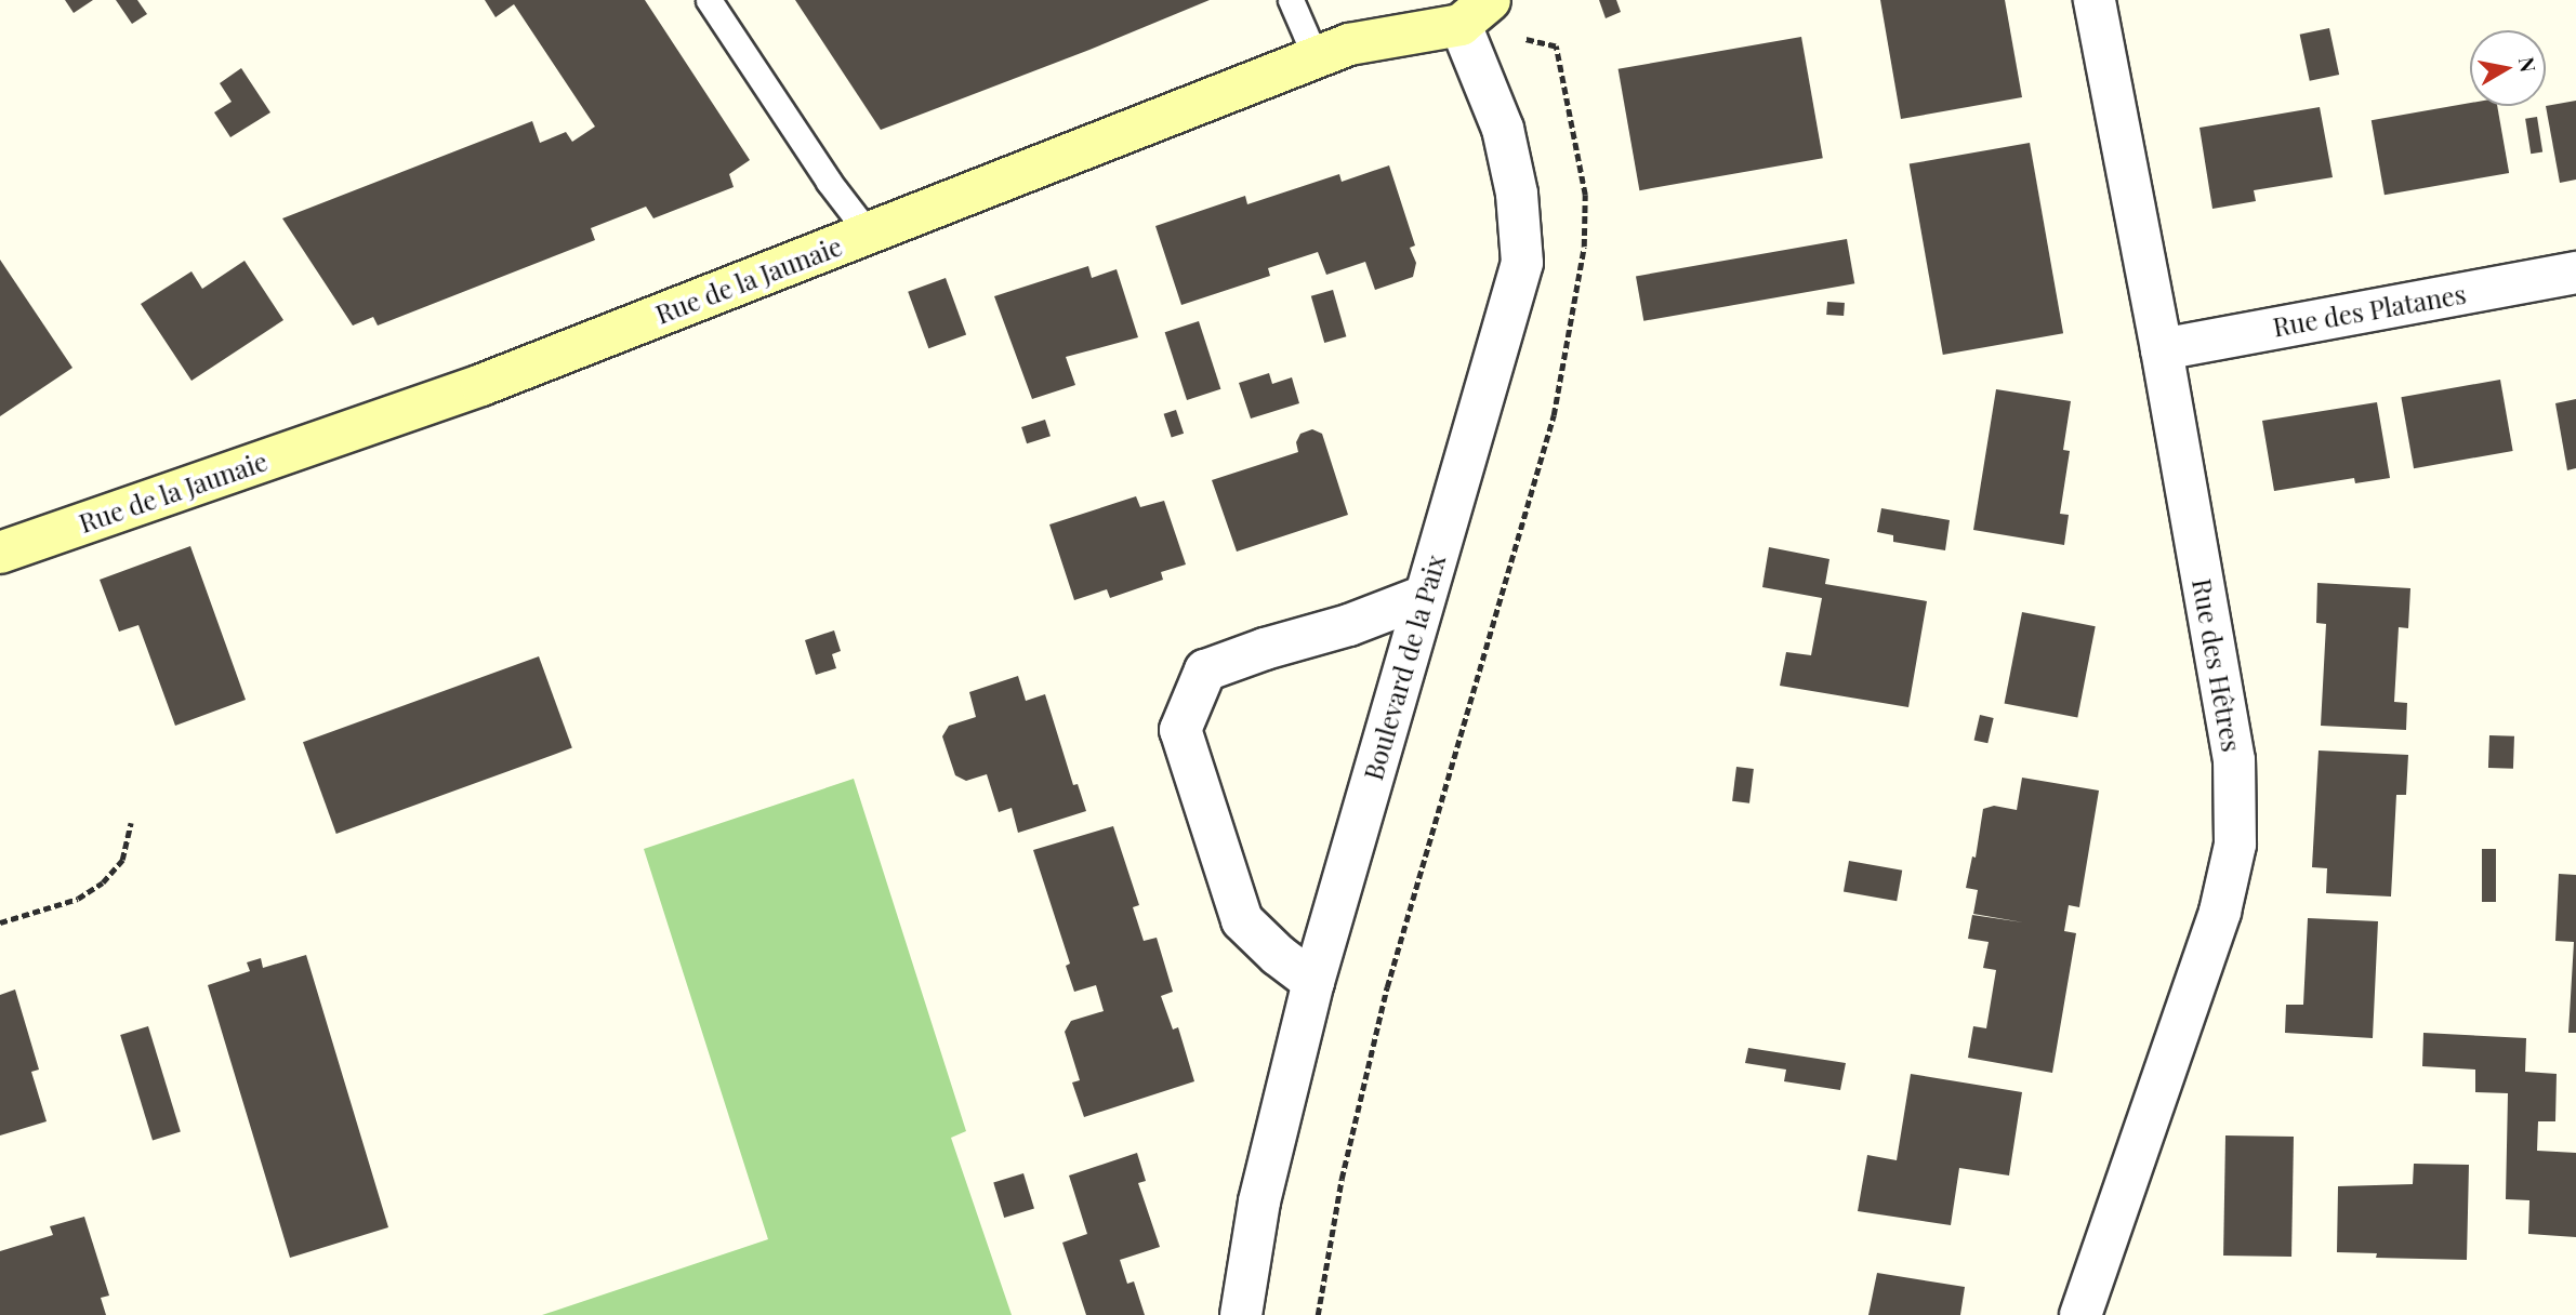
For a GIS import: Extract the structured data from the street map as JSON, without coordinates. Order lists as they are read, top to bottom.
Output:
{
  "streets": {
    "street": [
      "Rue de la Jaunaie",
      "Rue des Platanes",
      "Rue des Hêtres",
      "Boulevard de la Paix"
    ]
  },
  "crossings": [
    ["Rue de la Jaunaie", "Boulevard de la Paix"],
    ["Rue des Platanes", "Rue des Hêtres"]
  ],
  "north": "right"
}
